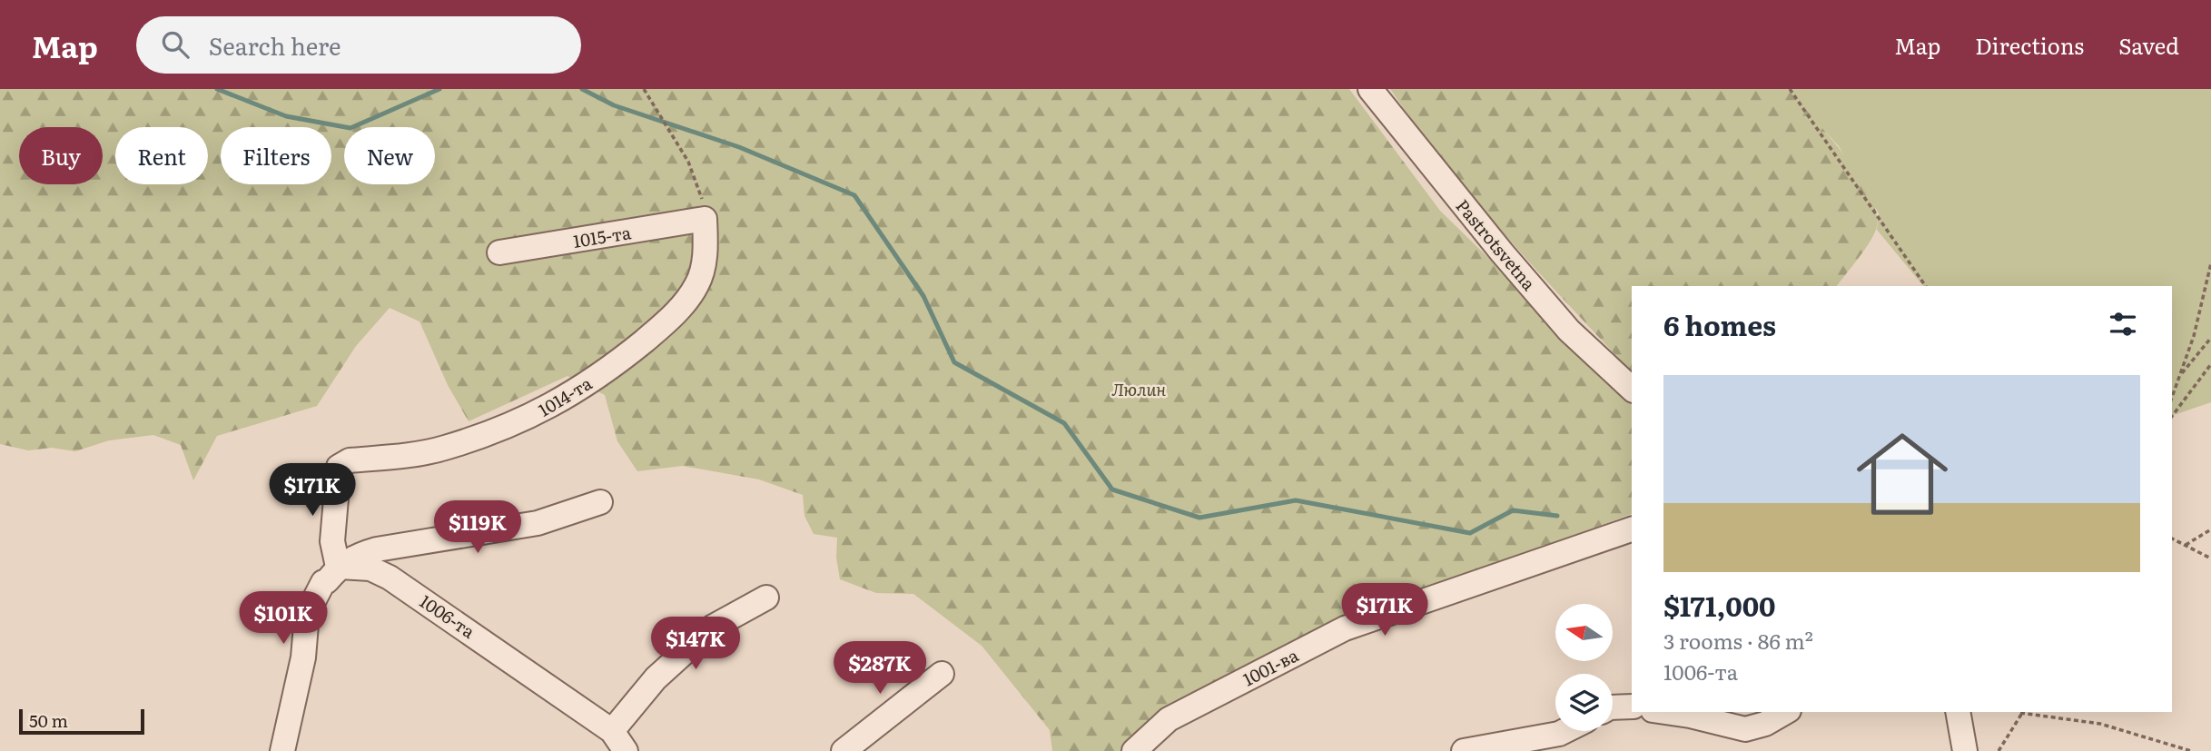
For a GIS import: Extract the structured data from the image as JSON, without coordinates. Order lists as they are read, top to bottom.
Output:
{
  "streets": {
    "street": [
      "1015-та",
      "Pastrotsvetna",
      "1014-та",
      "1006-та",
      "1001-ва"
    ]
  },
  "crossings": [
    ["1015-та", "1014-та"],
    ["1014-та", "1006-та"]
  ],
  "parks": ["Люлин"],
  "scale_bar": "50 m",
  "north": "left",
  "page": {
    "header": "Map",
    "search": "Search here",
    "nav": ["Map", "Directions", "Saved"],
    "chip": [
      "Buy",
      "Rent",
      "Filters",
      "New"
    ],
    "heading": "6 homes",
    "list": [
      {
        "name": "$171,000",
        "note": "3 rooms · 86 m² · 1006-та"
      }
    ],
    "price": [
      "$171K",
      "$119K",
      "$171K",
      "$101K",
      "$147K",
      "$287K"
    ],
    "scale": "50 m"
  }
}
